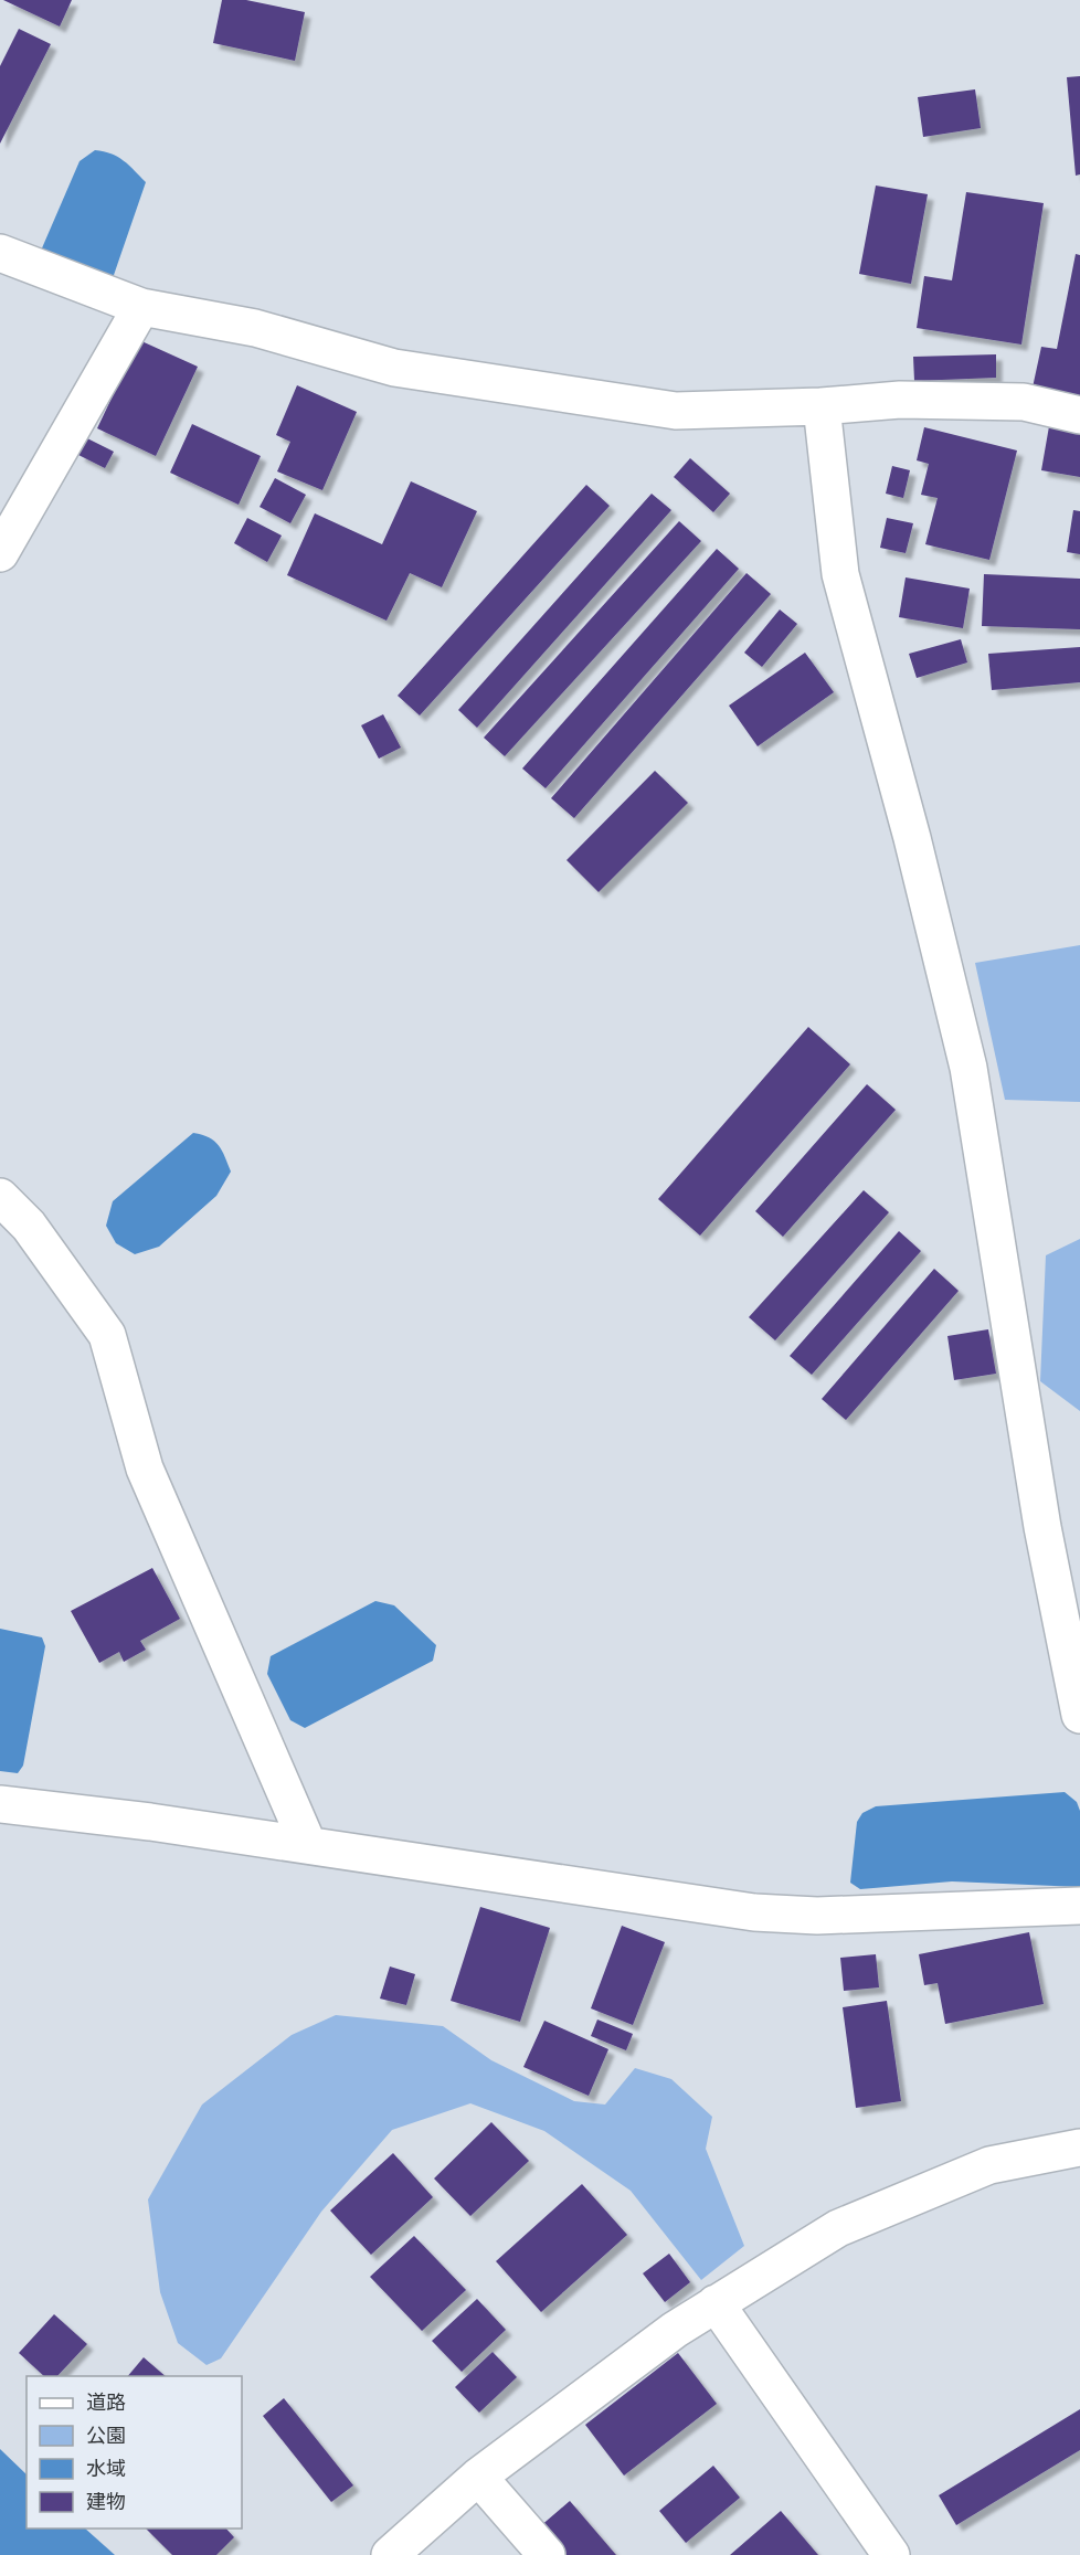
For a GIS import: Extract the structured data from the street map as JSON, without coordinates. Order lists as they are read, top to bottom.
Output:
{
  "legend": [
    "道路",
    "公園",
    "水域",
    "建物"
  ]
}
